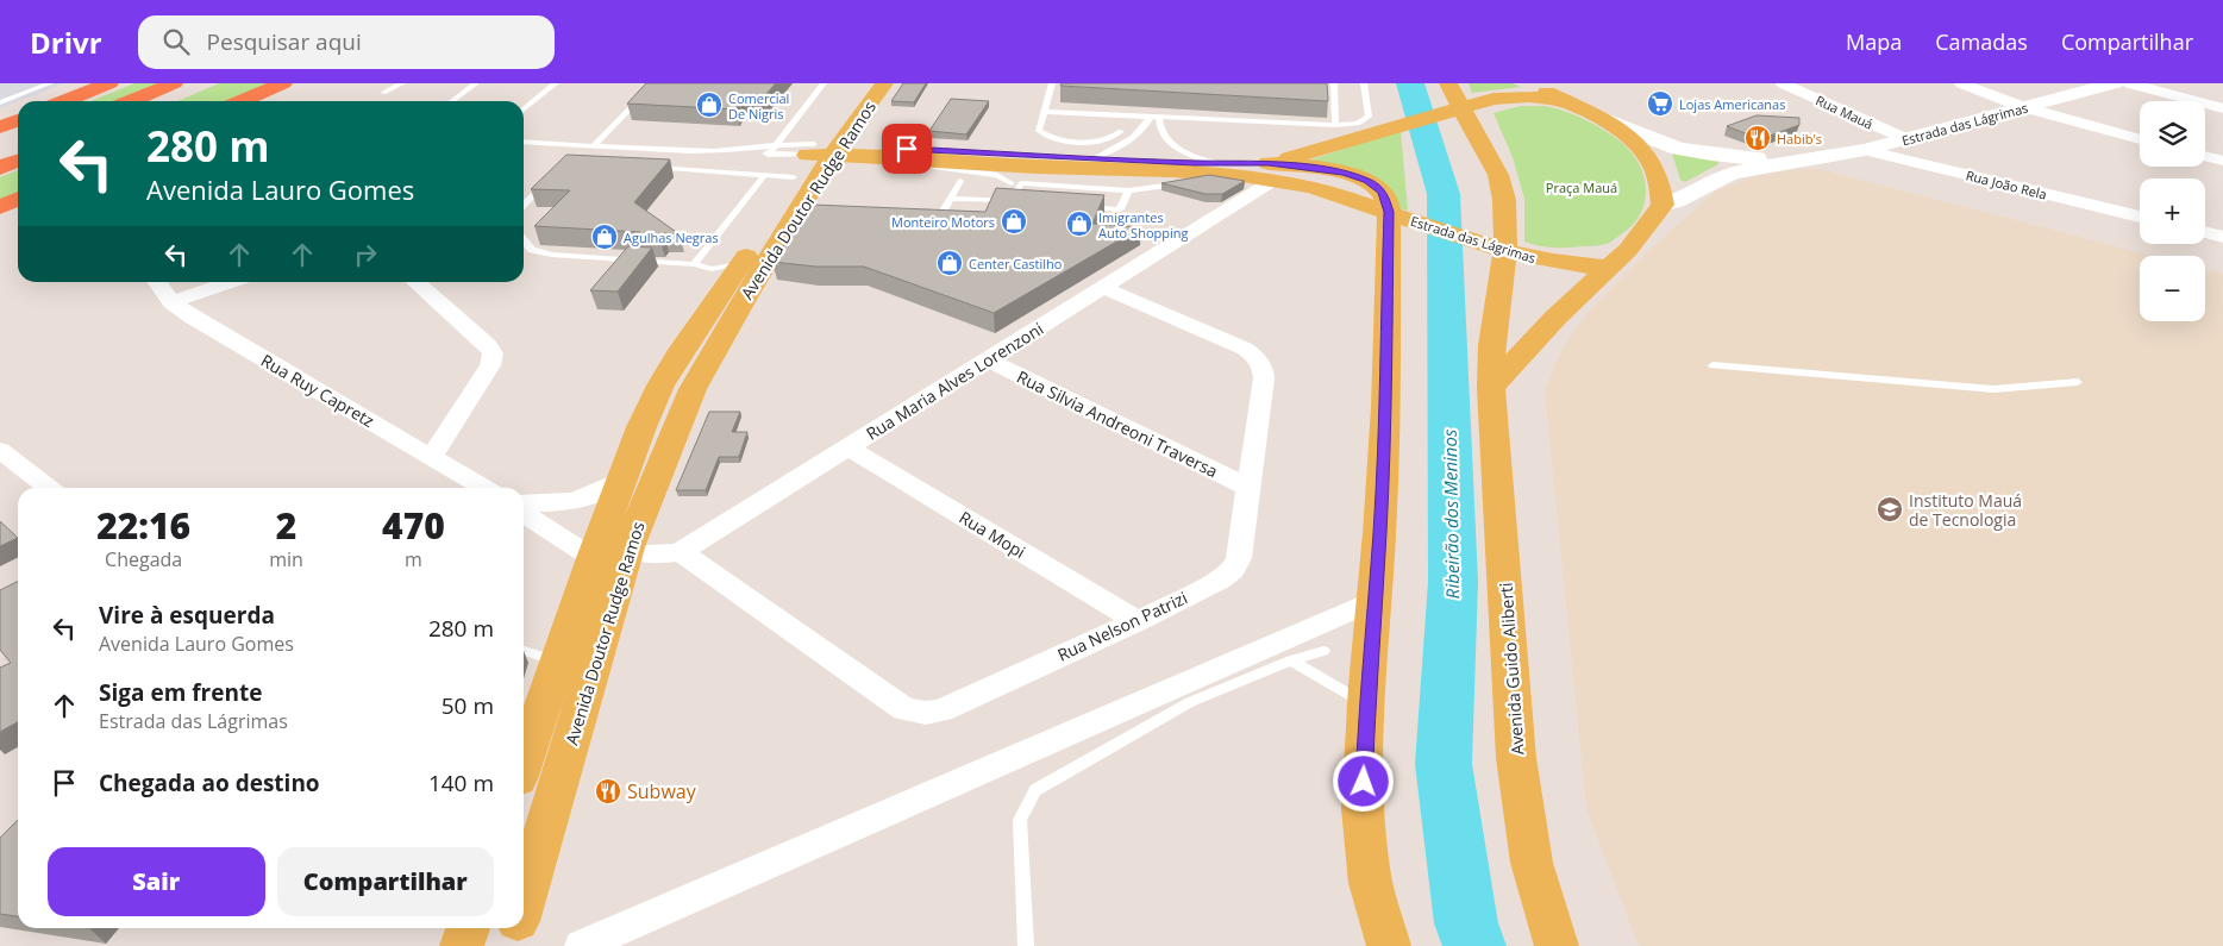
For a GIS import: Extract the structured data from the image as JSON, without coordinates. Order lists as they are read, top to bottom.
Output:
{
  "streets": {
    "main road": ["Estrada das Lágrimas", "Avenida Doutor Rudge Ramos", "Avenida Guido Aliberti"],
    "street": [
      "Rua Mauá",
      "Rua João Rela",
      "Rua Maria Alves Lorenzoni",
      "Rua Ruy Capretz",
      "Rua Silvia Andreoni Traversa",
      "Rua Mopi",
      "Rua Nelson Patrizi"
    ]
  },
  "crossings": [
    ["Rua Mauá", "Estrada das Lágrimas"],
    ["Estrada das Lágrimas", "Rua João Rela"],
    ["Estrada das Lágrimas", "Avenida Guido Aliberti"],
    ["Avenida Doutor Rudge Ramos", "Rua Maria Alves Lorenzoni"],
    ["Rua Maria Alves Lorenzoni", "Rua Silvia Andreoni Traversa"],
    ["Rua Maria Alves Lorenzoni", "Rua Mopi"],
    ["Rua Maria Alves Lorenzoni", "Rua Nelson Patrizi"],
    ["Rua Silvia Andreoni Traversa", "Rua Nelson Patrizi"],
    ["Rua Mopi", "Rua Nelson Patrizi"]
  ],
  "water": ["Ribeirão dos Meninos"],
  "parks": ["Praça Mauá"],
  "places": {
    "supermarket": ["Lojas Americanas"],
    "shop": [
      "Comercial De Nigris",
      "Monteiro Motors",
      "Imigrantes Auto Shopping",
      "Agulhas Negras",
      "Center Castilho"
    ],
    "restaurant": ["Habib's", "Subway"],
    "school or university": ["Instituto Mauá de Tecnologia"]
  },
  "page": {
    "header": "Drivr",
    "search": "Pesquisar aqui",
    "nav": ["Mapa", "Camadas", "Compartilhar"],
    "map_buttons": ["+", "−"],
    "turn": ["280 m", "Avenida Lauro Gomes"],
    "eta": [
      "22:16",
      "Chegada",
      "2",
      "min",
      "470",
      "m"
    ],
    "list": [
      {
        "name": "Vire à esquerda",
        "note": "Avenida Lauro Gomes",
        "value": "280 m"
      },
      {
        "name": "Siga em frente",
        "note": "Estrada das Lágrimas",
        "value": "50 m"
      },
      {
        "name": "Chegada ao destino",
        "value": "140 m"
      }
    ],
    "buttons": ["Sair", "Compartilhar"]
  }
}
